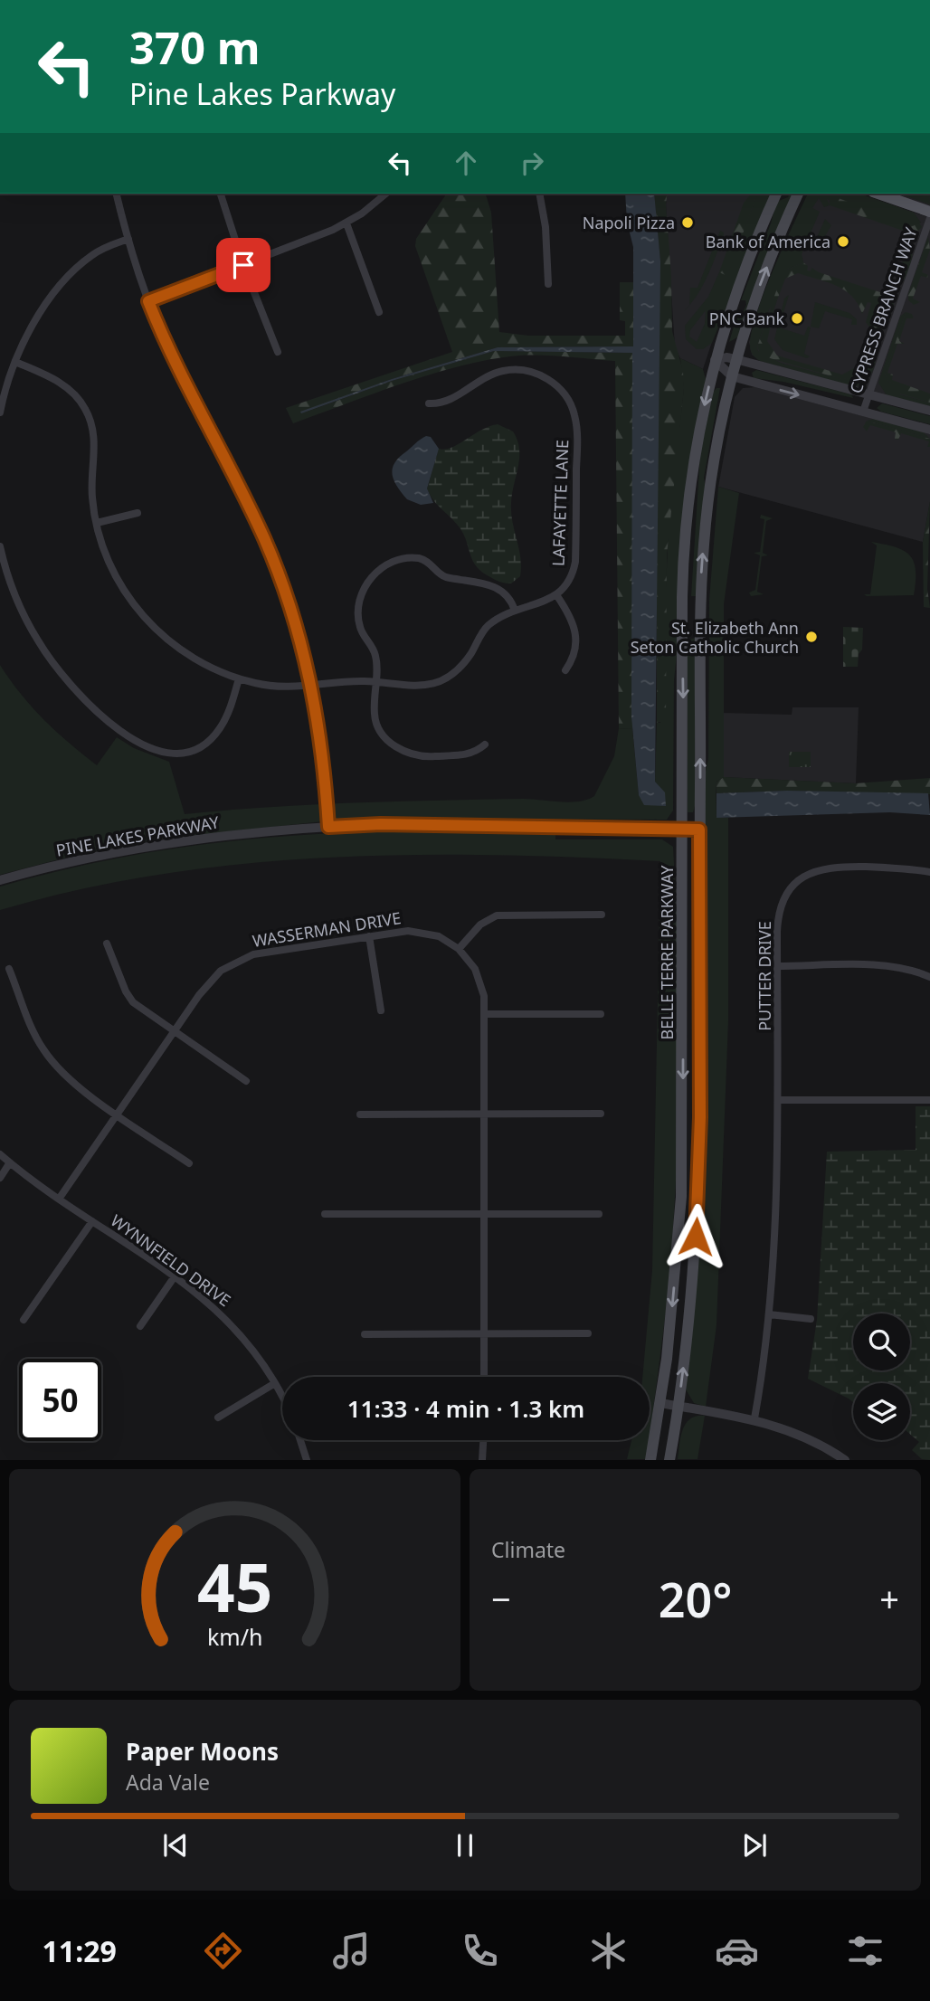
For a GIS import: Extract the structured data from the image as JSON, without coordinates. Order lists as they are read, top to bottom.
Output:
{
  "streets": {
    "main road": ["BELLE TERRE PARKWAY"],
    "street": [
      "CYPRESS BRANCH WAY",
      "LAFAYETTE LANE",
      "PINE LAKES PARKWAY",
      "WASSERMAN DRIVE",
      "PUTTER DRIVE",
      "WYNNFIELD DRIVE"
    ]
  },
  "crossings": [
    ["PINE LAKES PARKWAY", "BELLE TERRE PARKWAY"],
    ["WASSERMAN DRIVE", "WYNNFIELD DRIVE"]
  ],
  "places": [
    "Napoli Pizza",
    "Bank of America",
    "PNC Bank",
    "St. Elizabeth Ann Seton Catholic Church"
  ],
  "page": {
    "turn": ["370 m", "Pine Lakes Parkway"],
    "limit": "50",
    "trip": "11:33 · 4 min · 1.3 km",
    "tile": "Climate",
    "heat": ["−", "20°", "+"],
    "song": ["Paper Moons", "Ada Vale"],
    "tabs": "11:29",
    "gauge": ["45", "km/h"]
  }
}
